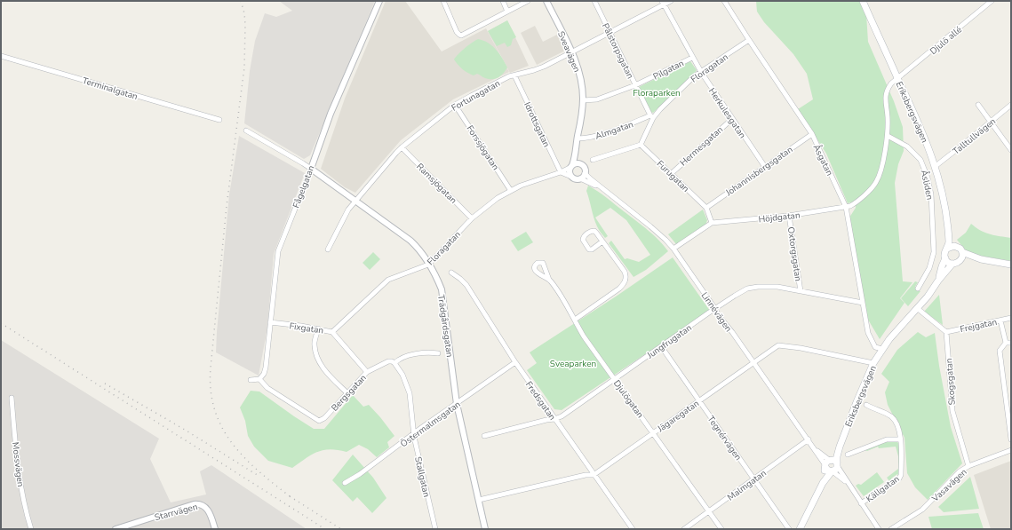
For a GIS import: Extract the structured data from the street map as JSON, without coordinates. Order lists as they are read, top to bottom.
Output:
{
  "streets": {
    "main road": ["Eriksbergsvägen"],
    "street": [
      "Djulö allé",
      "Pålstorpsgatan",
      "Sveavägen",
      "Floragatan",
      "Pilgatan",
      "Terminalgatan",
      "Fortunagatan",
      "Herkulesgatan",
      "Idrottsgatan",
      "Almgatan",
      "Talltullvägen",
      "Hermesgatan",
      "Forssjögatan",
      "Åsgatan",
      "Johannisbergsgatan",
      "Furugatan",
      "Ramsjögatan",
      "Åsliden",
      "Fågelgatan",
      "Höjdgatan",
      "Oxtorgsgatan",
      "Linnévägen",
      "Frejgatan",
      "Trädgårdsgatan",
      "Fixgatan",
      "Jungfrugatan",
      "Skogsgatan",
      "Bergsgatan",
      "Djulögatan",
      "Fredsgatan",
      "Jägaregatan",
      "Östermalmsgatan",
      "Tegnérvägen",
      "Mossvägen",
      "Stallgatan",
      "Malmgatan",
      "Vasavägen",
      "Källgatan",
      "Starrvägen"
    ]
  },
  "crossings": [
    ["Djulö allé", "Eriksbergsvägen"],
    ["Pålstorpsgatan", "Floragatan"],
    ["Pålstorpsgatan", "Pilgatan"],
    ["Pålstorpsgatan", "Fortunagatan"],
    ["Pålstorpsgatan", "Almgatan"],
    ["Sveavägen", "Floragatan"],
    ["Sveavägen", "Pilgatan"],
    ["Sveavägen", "Fortunagatan"],
    ["Sveavägen", "Almgatan"],
    ["Sveavägen", "Linnévägen"],
    ["Floragatan", "Herkulesgatan"],
    ["Floragatan", "Idrottsgatan"],
    ["Floragatan", "Almgatan"],
    ["Floragatan", "Forssjögatan"],
    ["Floragatan", "Åsgatan"],
    ["Floragatan", "Furugatan"],
    ["Floragatan", "Ramsjögatan"],
    ["Floragatan", "Linnévägen"],
    ["Floragatan", "Trädgårdsgatan"],
    ["Floragatan", "Fixgatan"],
    ["Pilgatan", "Herkulesgatan"],
    ["Fortunagatan", "Herkulesgatan"],
    ["Fortunagatan", "Idrottsgatan"],
    ["Fortunagatan", "Forssjögatan"],
    ["Fortunagatan", "Ramsjögatan"],
    ["Fortunagatan", "Trädgårdsgatan"],
    ["Eriksbergsvägen", "Talltullvägen"],
    ["Eriksbergsvägen", "Åsgatan"],
    ["Eriksbergsvägen", "Linnévägen"],
    ["Eriksbergsvägen", "Jägaregatan"],
    ["Herkulesgatan", "Hermesgatan"],
    ["Herkulesgatan", "Johannisbergsgatan"],
    ["Hermesgatan", "Furugatan"],
    ["Åsgatan", "Johannisbergsgatan"],
    ["Åsgatan", "Höjdgatan"],
    ["Åsgatan", "Jungfrugatan"],
    ["Johannisbergsgatan", "Furugatan"],
    ["Fågelgatan", "Trädgårdsgatan"],
    ["Fågelgatan", "Fixgatan"],
    ["Fågelgatan", "Bergsgatan"],
    ["Höjdgatan", "Oxtorgsgatan"],
    ["Höjdgatan", "Linnévägen"],
    ["Oxtorgsgatan", "Jungfrugatan"],
    ["Linnévägen", "Jungfrugatan"],
    ["Linnévägen", "Jägaregatan"],
    ["Linnévägen", "Malmgatan"],
    ["Frejgatan", "Skogsgatan"],
    ["Trädgårdsgatan", "Jägaregatan"],
    ["Trädgårdsgatan", "Östermalmsgatan"],
    ["Fixgatan", "Bergsgatan"],
    ["Jungfrugatan", "Djulögatan"],
    ["Jungfrugatan", "Fredsgatan"],
    ["Jungfrugatan", "Tegnérvägen"],
    ["Skogsgatan", "Vasavägen"],
    ["Bergsgatan", "Stallgatan"],
    ["Djulögatan", "Jägaregatan"],
    ["Djulögatan", "Malmgatan"],
    ["Fredsgatan", "Jägaregatan"],
    ["Fredsgatan", "Östermalmsgatan"],
    ["Jägaregatan", "Tegnérvägen"],
    ["Östermalmsgatan", "Stallgatan"],
    ["Tegnérvägen", "Malmgatan"]
  ],
  "parks": ["Floraparken", "Sveaparken"]
}
